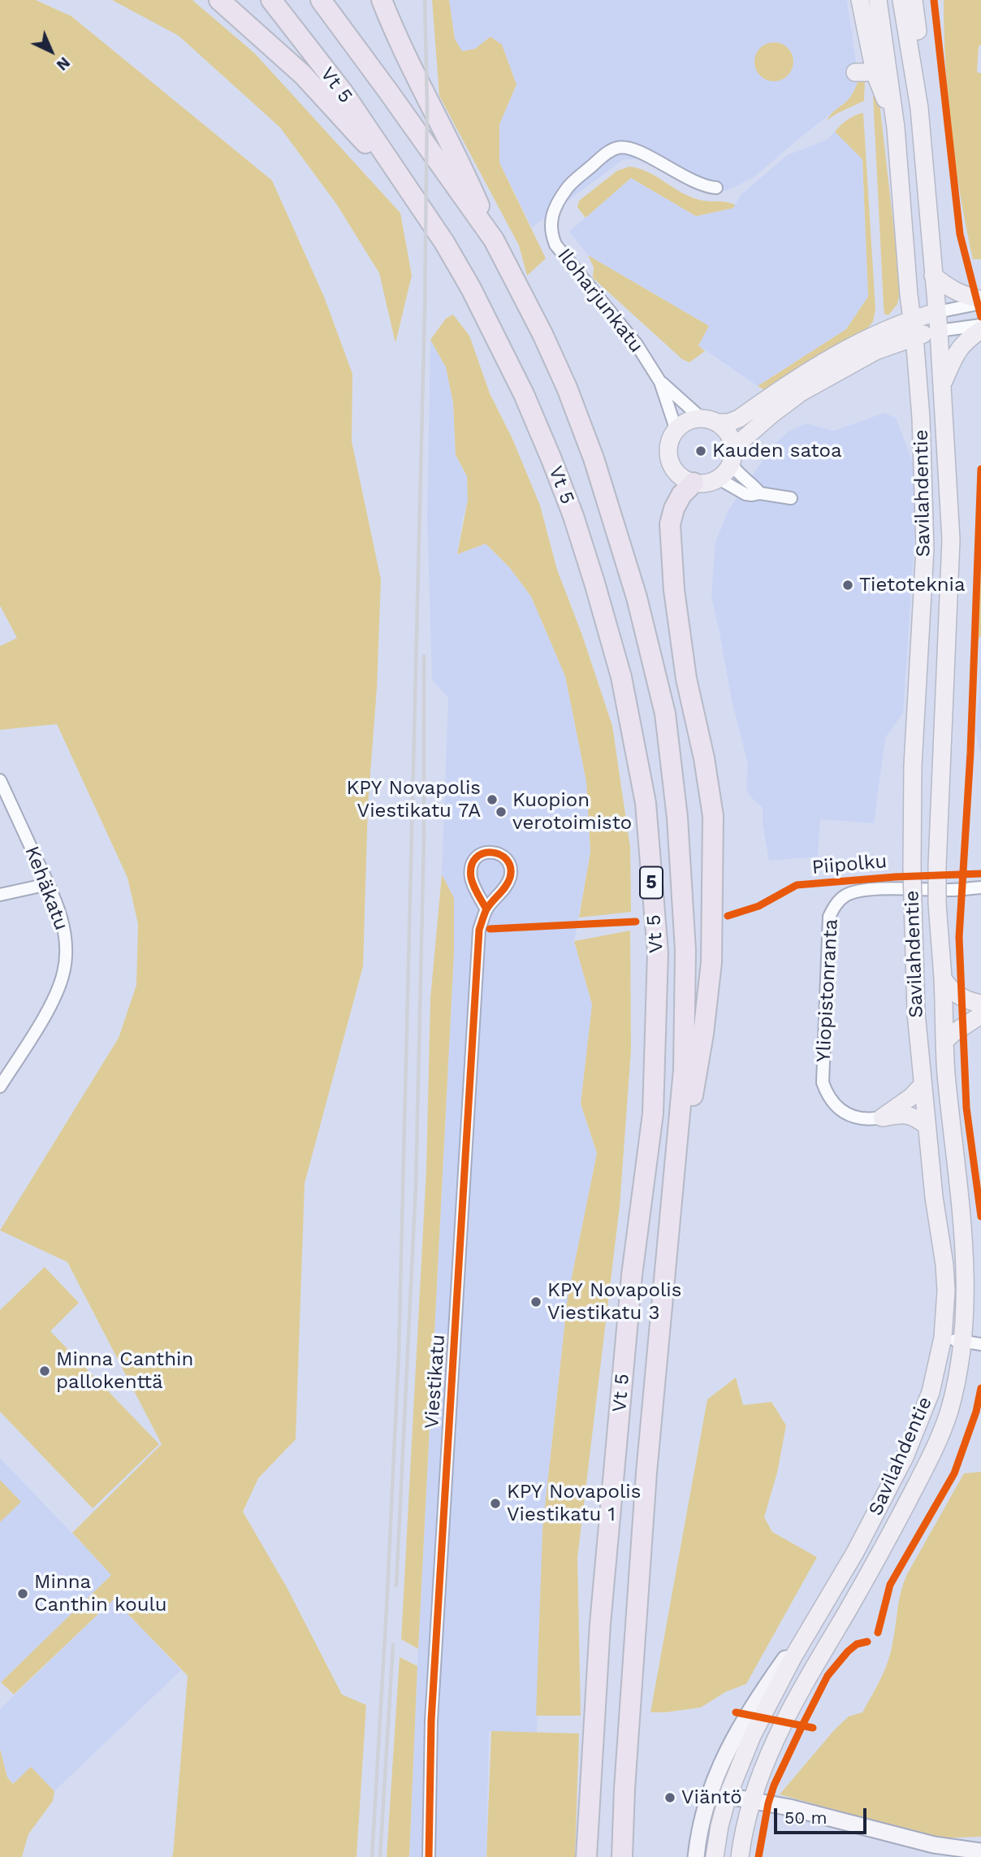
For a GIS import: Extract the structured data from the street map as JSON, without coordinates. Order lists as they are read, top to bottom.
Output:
{
  "streets": {
    "highway": ["Vt 5", "5"],
    "main road": ["Savilahdentie"],
    "street": [
      "Iloharjunkatu",
      "Kehäkatu",
      "Yliopistonranta",
      "Viestikatu"
    ],
    "cycle path": ["Piipolku"]
  },
  "places": [
    "Kauden satoa",
    "Tietoteknia",
    "KPY Novapolis Viestikatu 7A",
    "Kuopion verotoimisto",
    "KPY Novapolis Viestikatu 3",
    "Minna Canthin pallokenttä",
    "KPY Novapolis Viestikatu 1",
    "Minna Canthin koulu",
    "Viäntö"
  ],
  "scale_bar": "50 m",
  "north": "bottom right"
}
